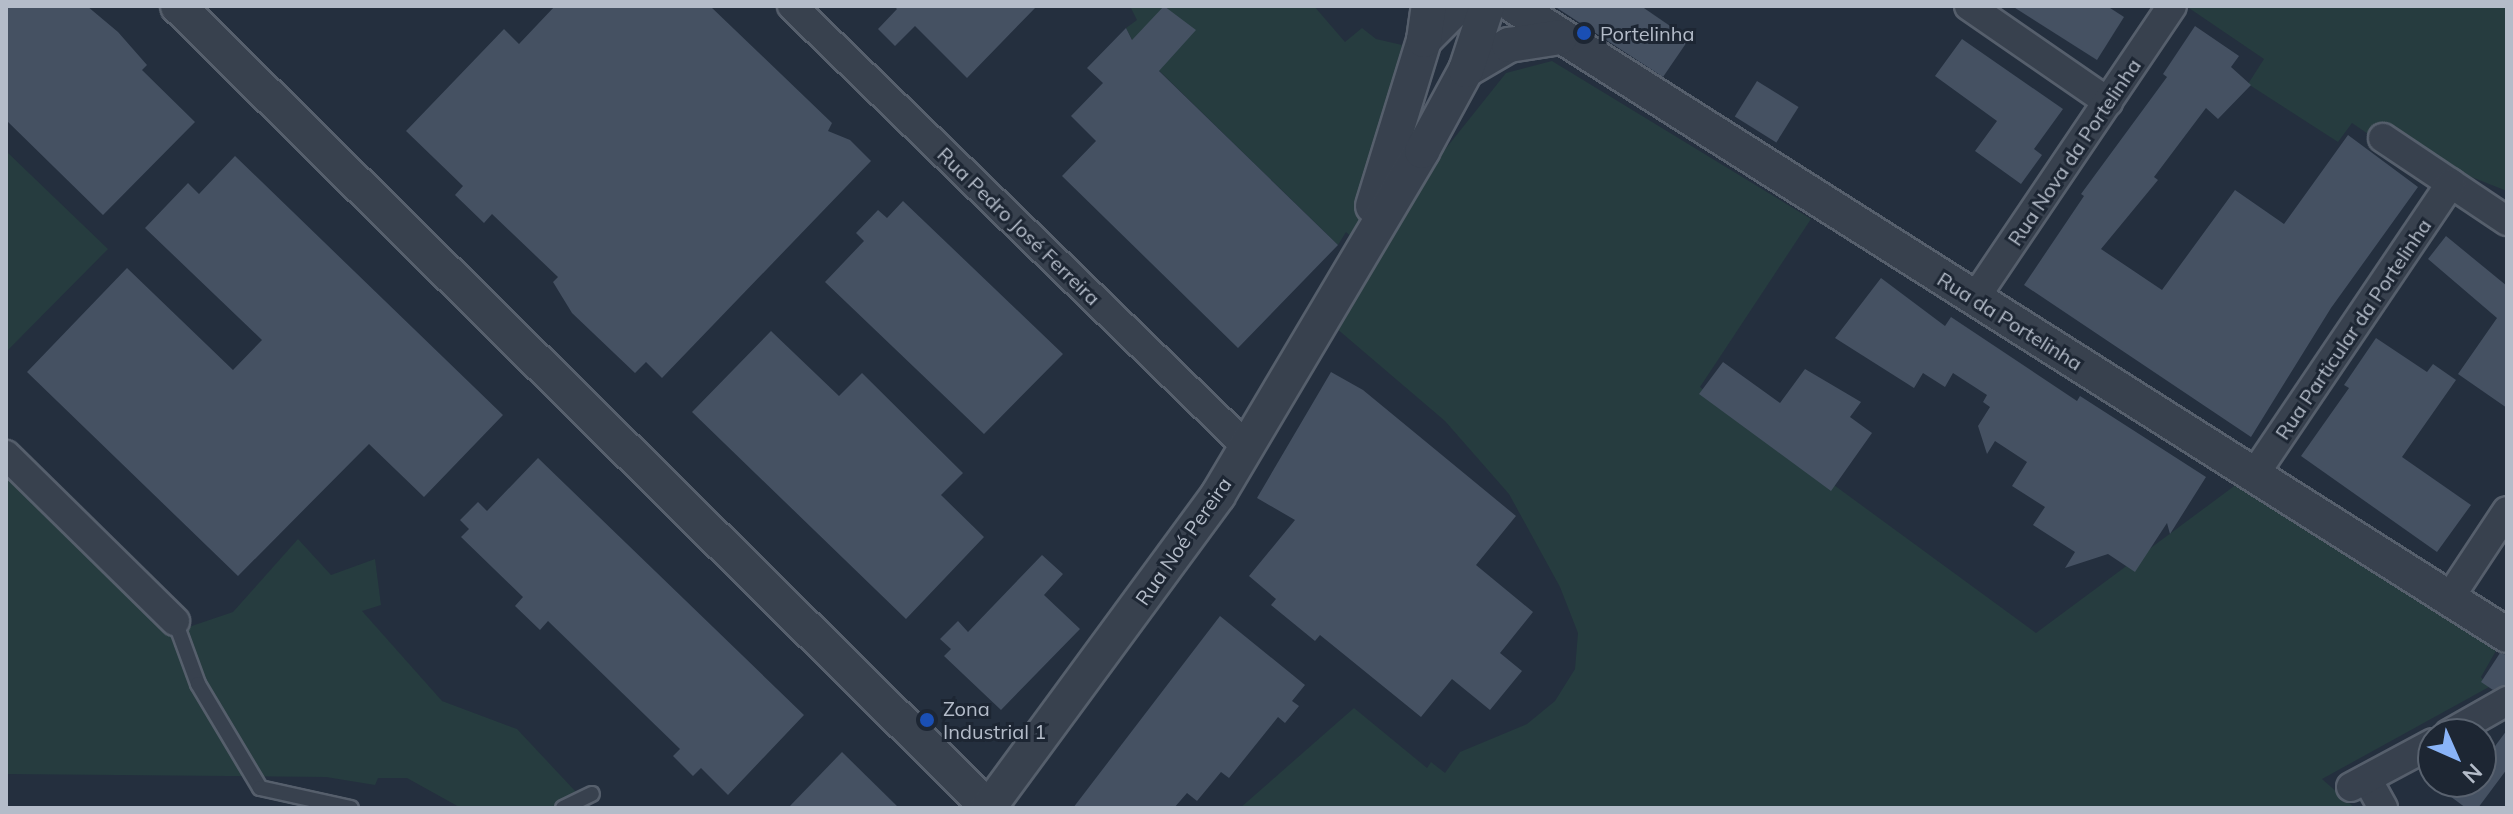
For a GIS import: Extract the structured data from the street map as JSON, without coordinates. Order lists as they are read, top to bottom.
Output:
{
  "streets": {
    "street": [
      "Rua Nova da Portelinha",
      "Rua Pedro José Ferreira",
      "Rua da Portelinha",
      "Rua Particular da Portelinha",
      "Rua Noé Pereira"
    ]
  },
  "crossings": [
    ["Rua Nova da Portelinha", "Rua da Portelinha"],
    ["Rua Pedro José Ferreira", "Rua Noé Pereira"],
    ["Rua da Portelinha", "Rua Particular da Portelinha"],
    ["Rua da Portelinha", "Rua Noé Pereira"]
  ],
  "places": ["Portelinha", "Zona Industrial 1"],
  "north": "bottom right"
}
